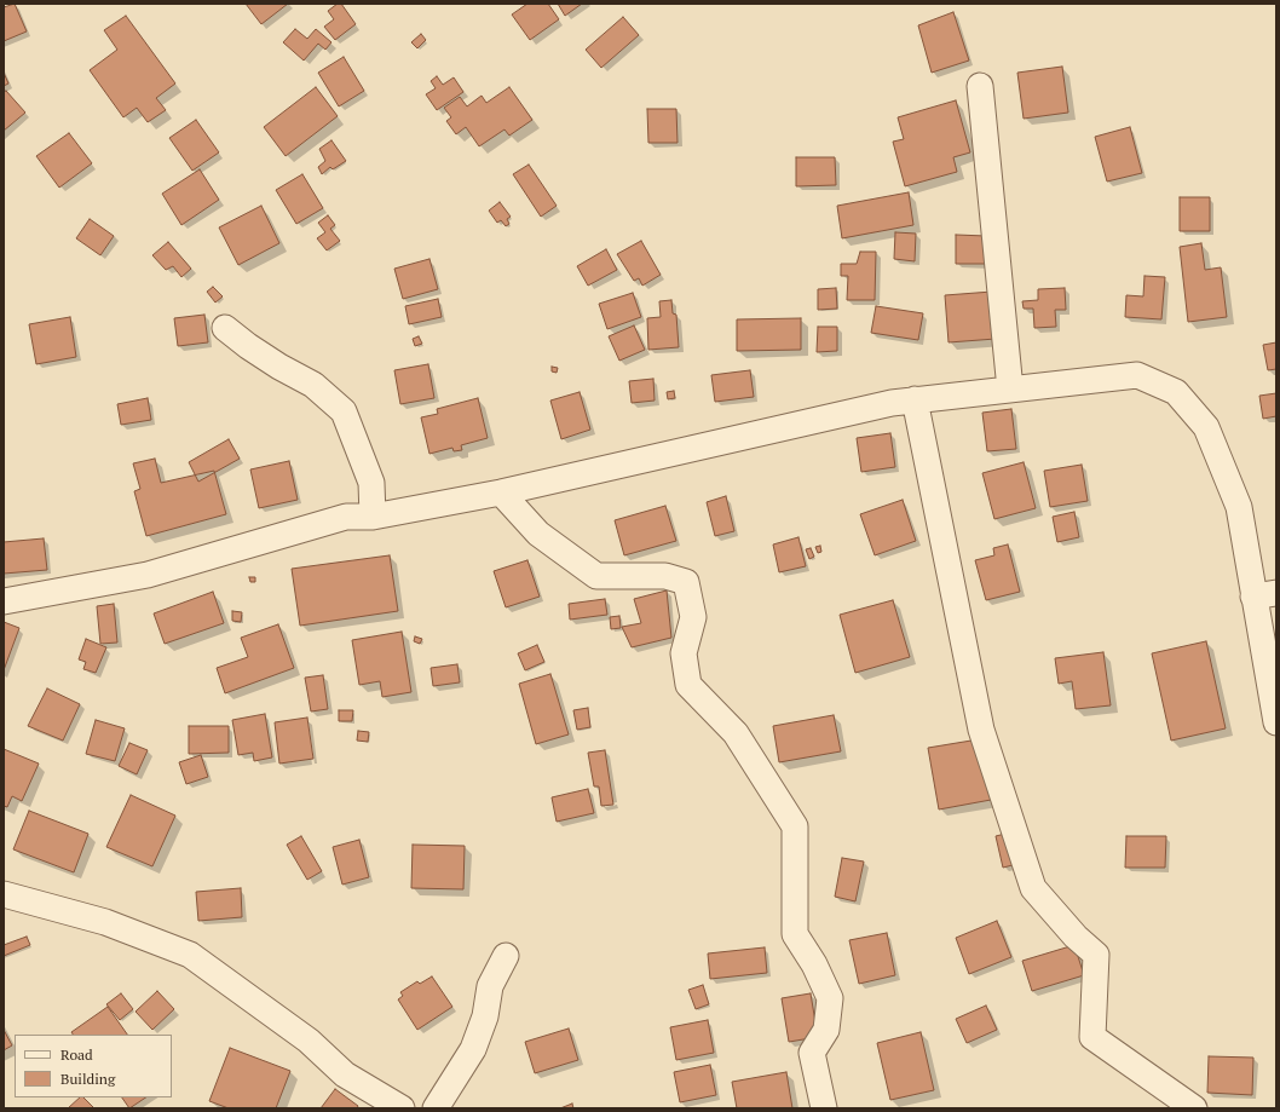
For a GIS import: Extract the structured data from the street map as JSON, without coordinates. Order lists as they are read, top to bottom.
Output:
{
  "legend": ["Road", "Building"]
}
